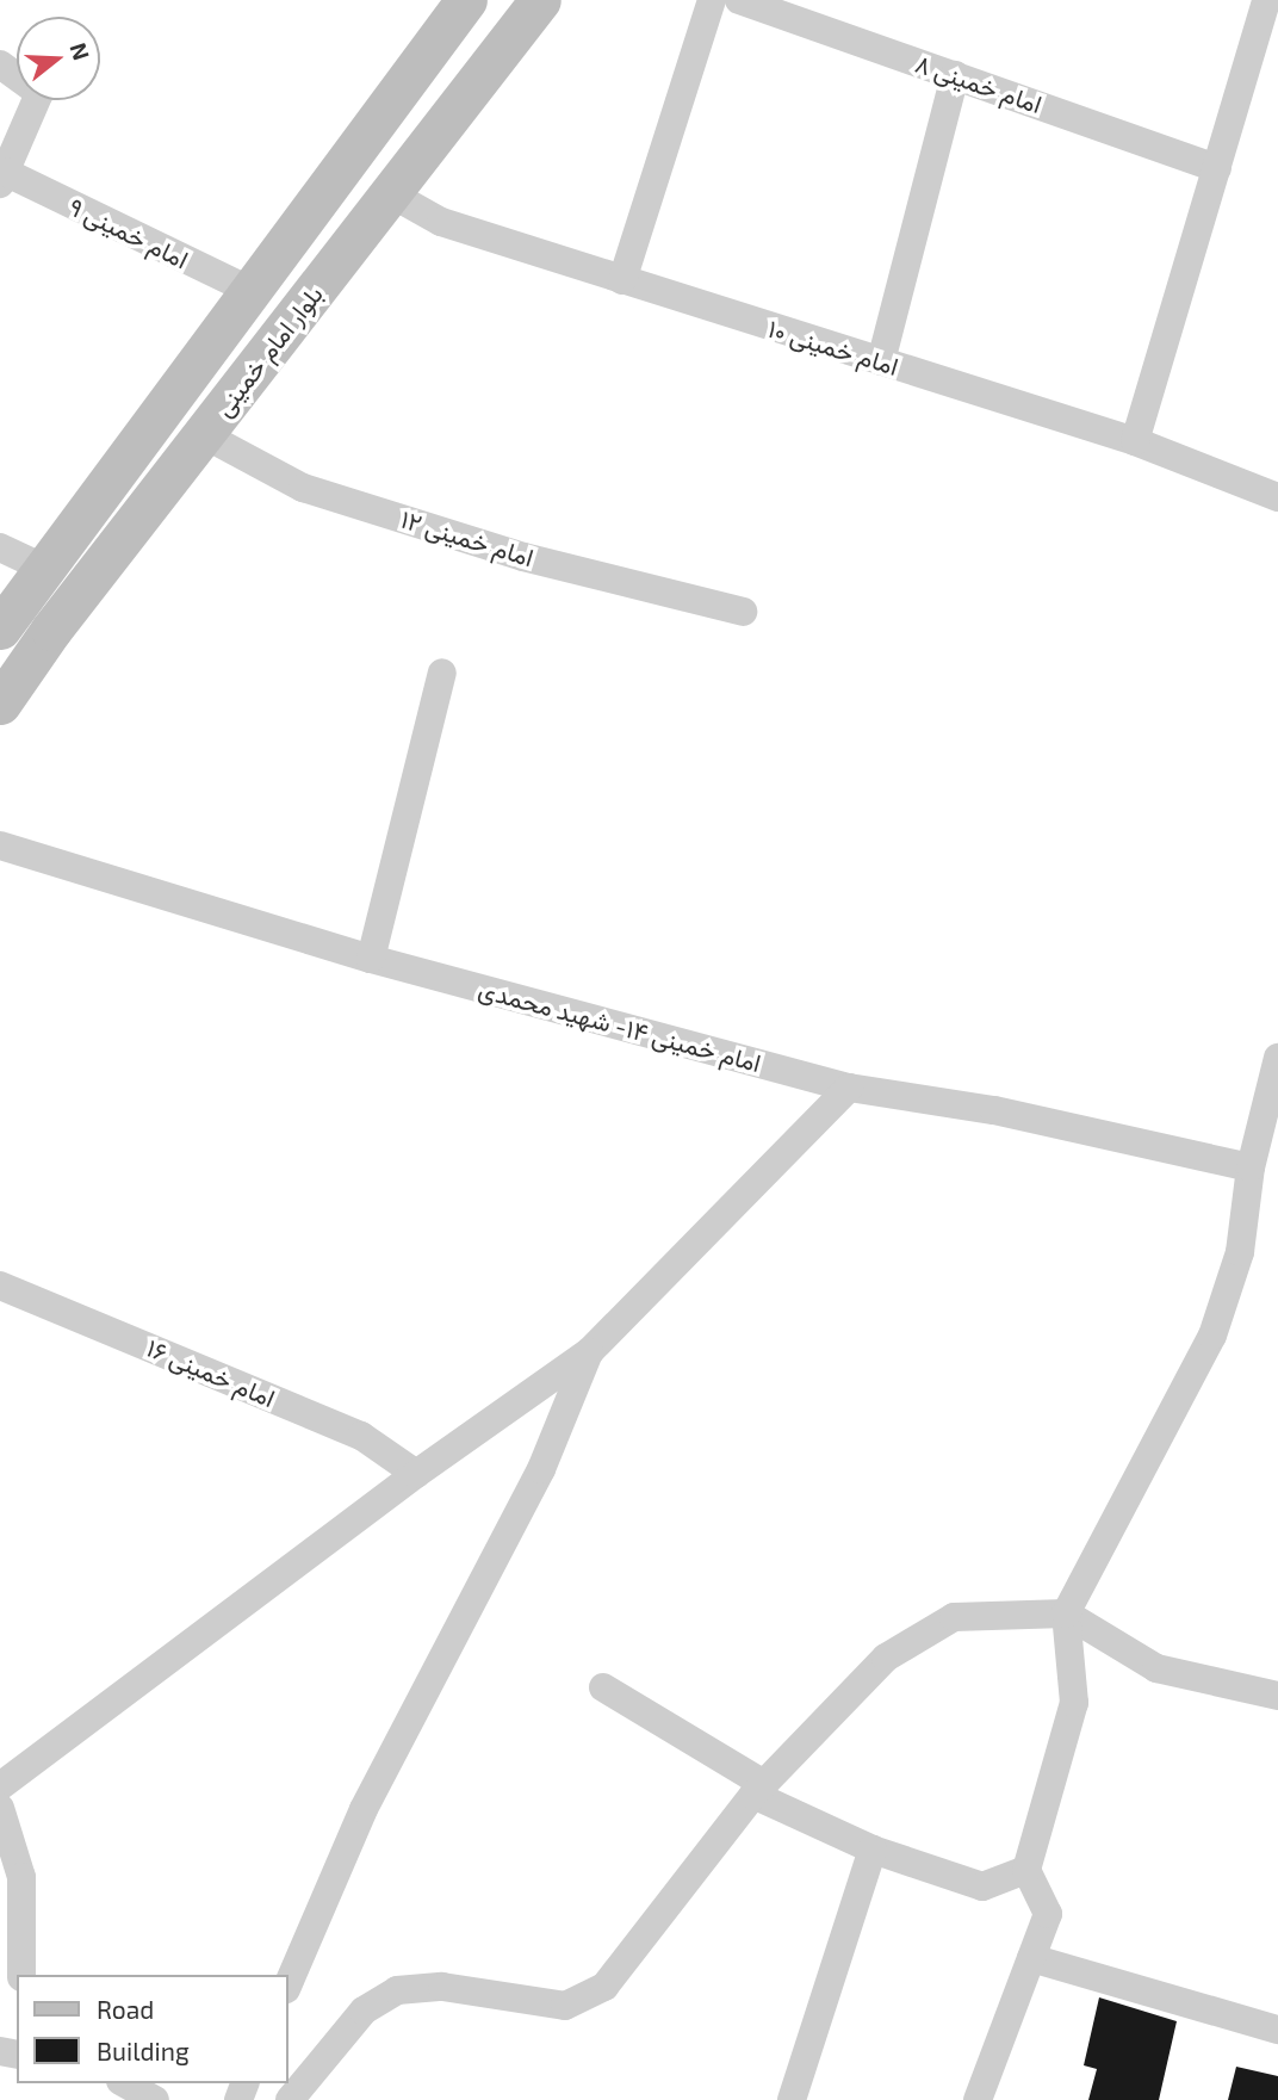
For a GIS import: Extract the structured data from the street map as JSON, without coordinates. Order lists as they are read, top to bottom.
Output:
{
  "streets": {
    "main road": ["بلوار امام خمینی"],
    "street": [
      "امام خمینی ۸",
      "امام خمینی ۹",
      "امام خمینی ۱۰",
      "امام خمینی ۱۲",
      "امام خمینی ۱۴- شهید محمدی",
      "امام خمینی ۱۶"
    ]
  },
  "crossings": [
    ["امام خمینی ۹", "بلوار امام خمینی"],
    ["امام خمینی ۱۰", "بلوار امام خمینی"],
    ["بلوار امام خمینی", "امام خمینی ۱۲"]
  ],
  "legend": ["Road", "Building"],
  "north": "right"
}
